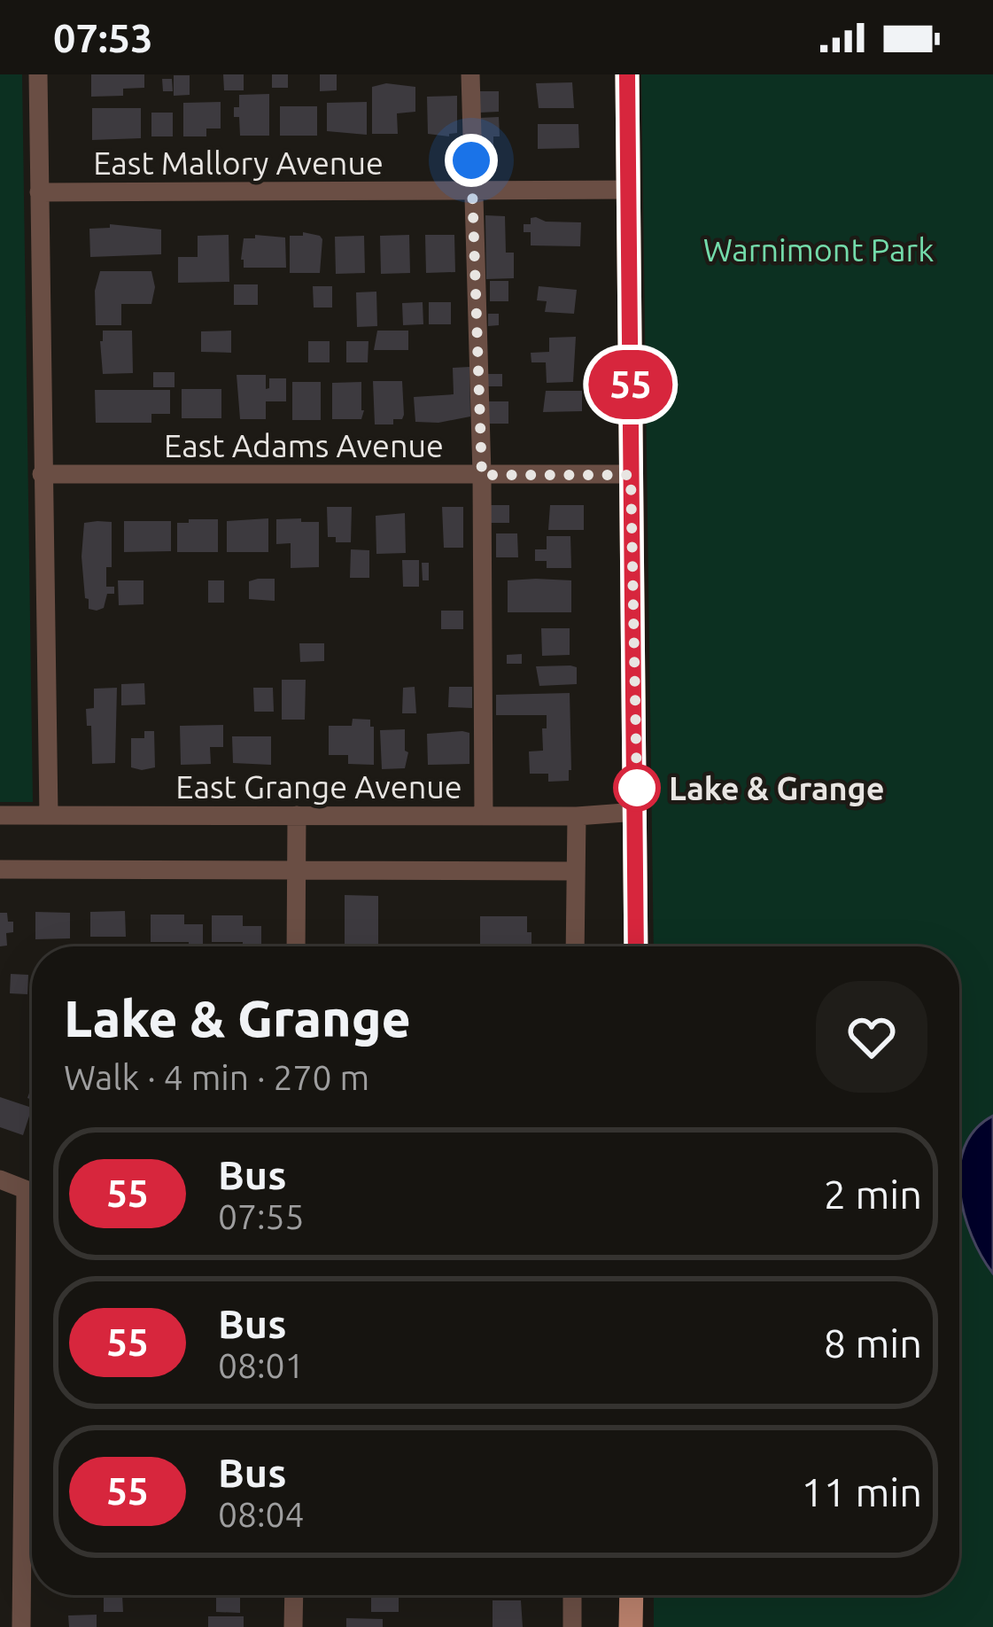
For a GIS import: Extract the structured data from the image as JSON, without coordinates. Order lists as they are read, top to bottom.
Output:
{
  "streets": {
    "street": ["East Mallory Avenue", "East Adams Avenue", "East Grange Avenue"]
  },
  "parks": ["Warnimont Park"],
  "places": ["Lake & Grange"],
  "lines": ["bus line 55"],
  "page": {
    "status": "07:53",
    "on_map": "55",
    "heading": ["Lake & Grange", "Walk · 4 min · 270 m"],
    "list": [
      {
        "mark": "55",
        "name": "Bus",
        "note": "07:55",
        "value": "2 min"
      },
      {
        "mark": "55",
        "name": "Bus",
        "note": "08:01",
        "value": "8 min"
      },
      {
        "mark": "55",
        "name": "Bus",
        "note": "08:04",
        "value": "11 min"
      }
    ]
  }
}
